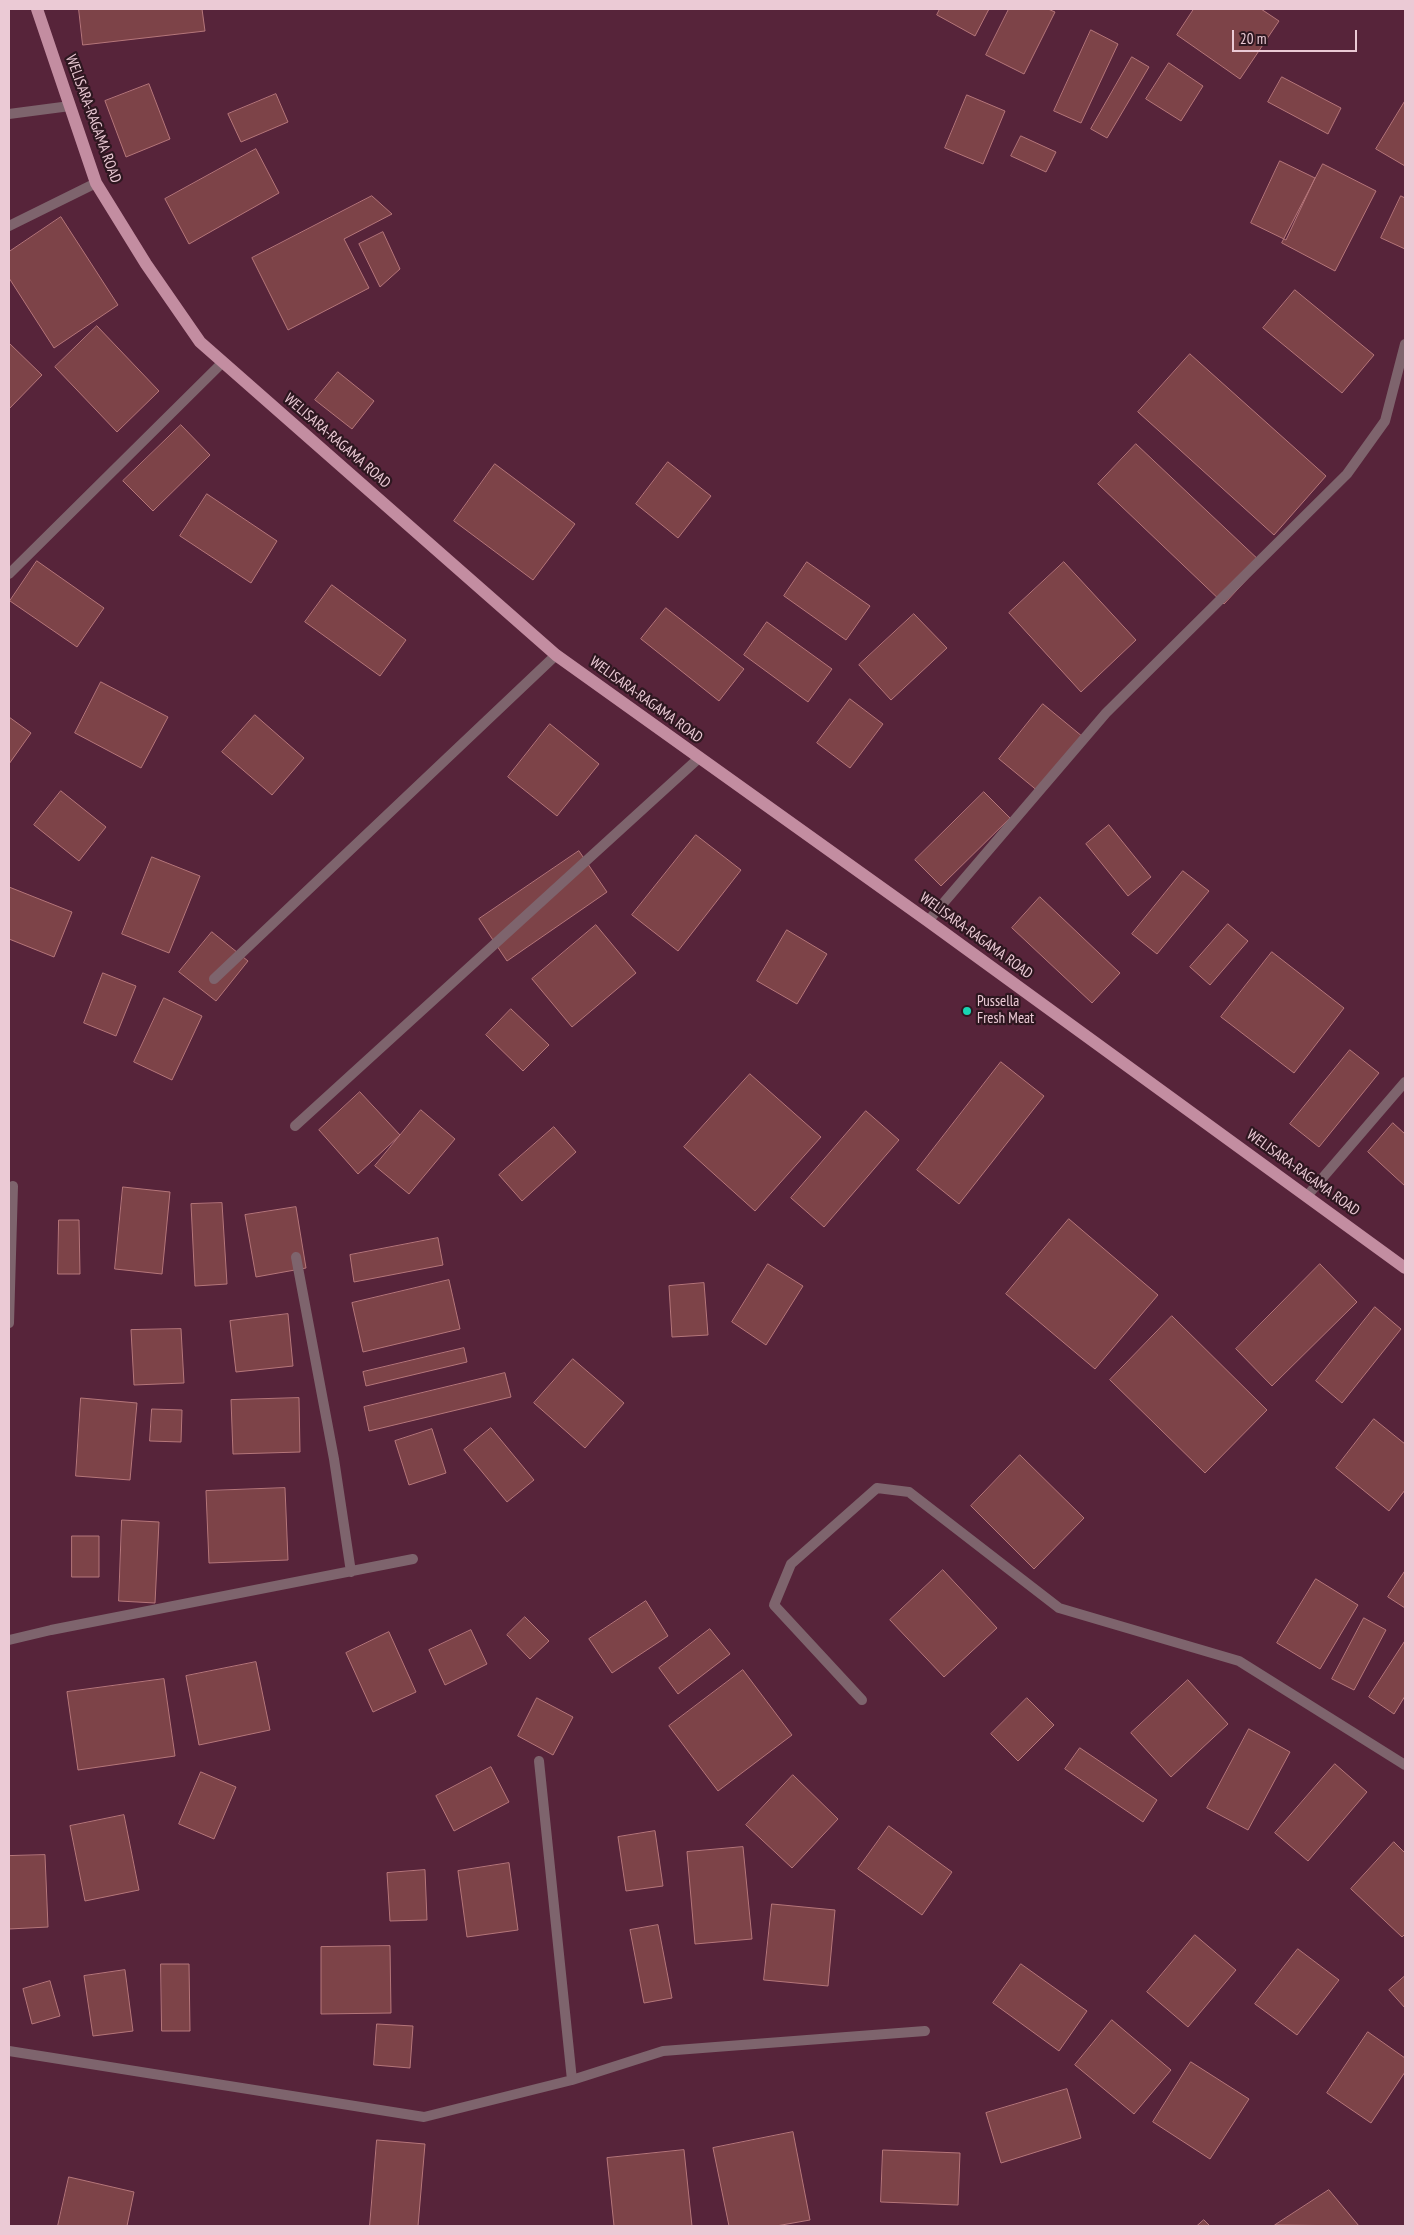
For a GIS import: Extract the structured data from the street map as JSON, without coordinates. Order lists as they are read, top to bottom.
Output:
{
  "streets": {
    "main road": ["WELISARA-RAGAMA ROAD"]
  },
  "places": ["Pussella Fresh Meat"],
  "scale_bar": "20 m"
}
